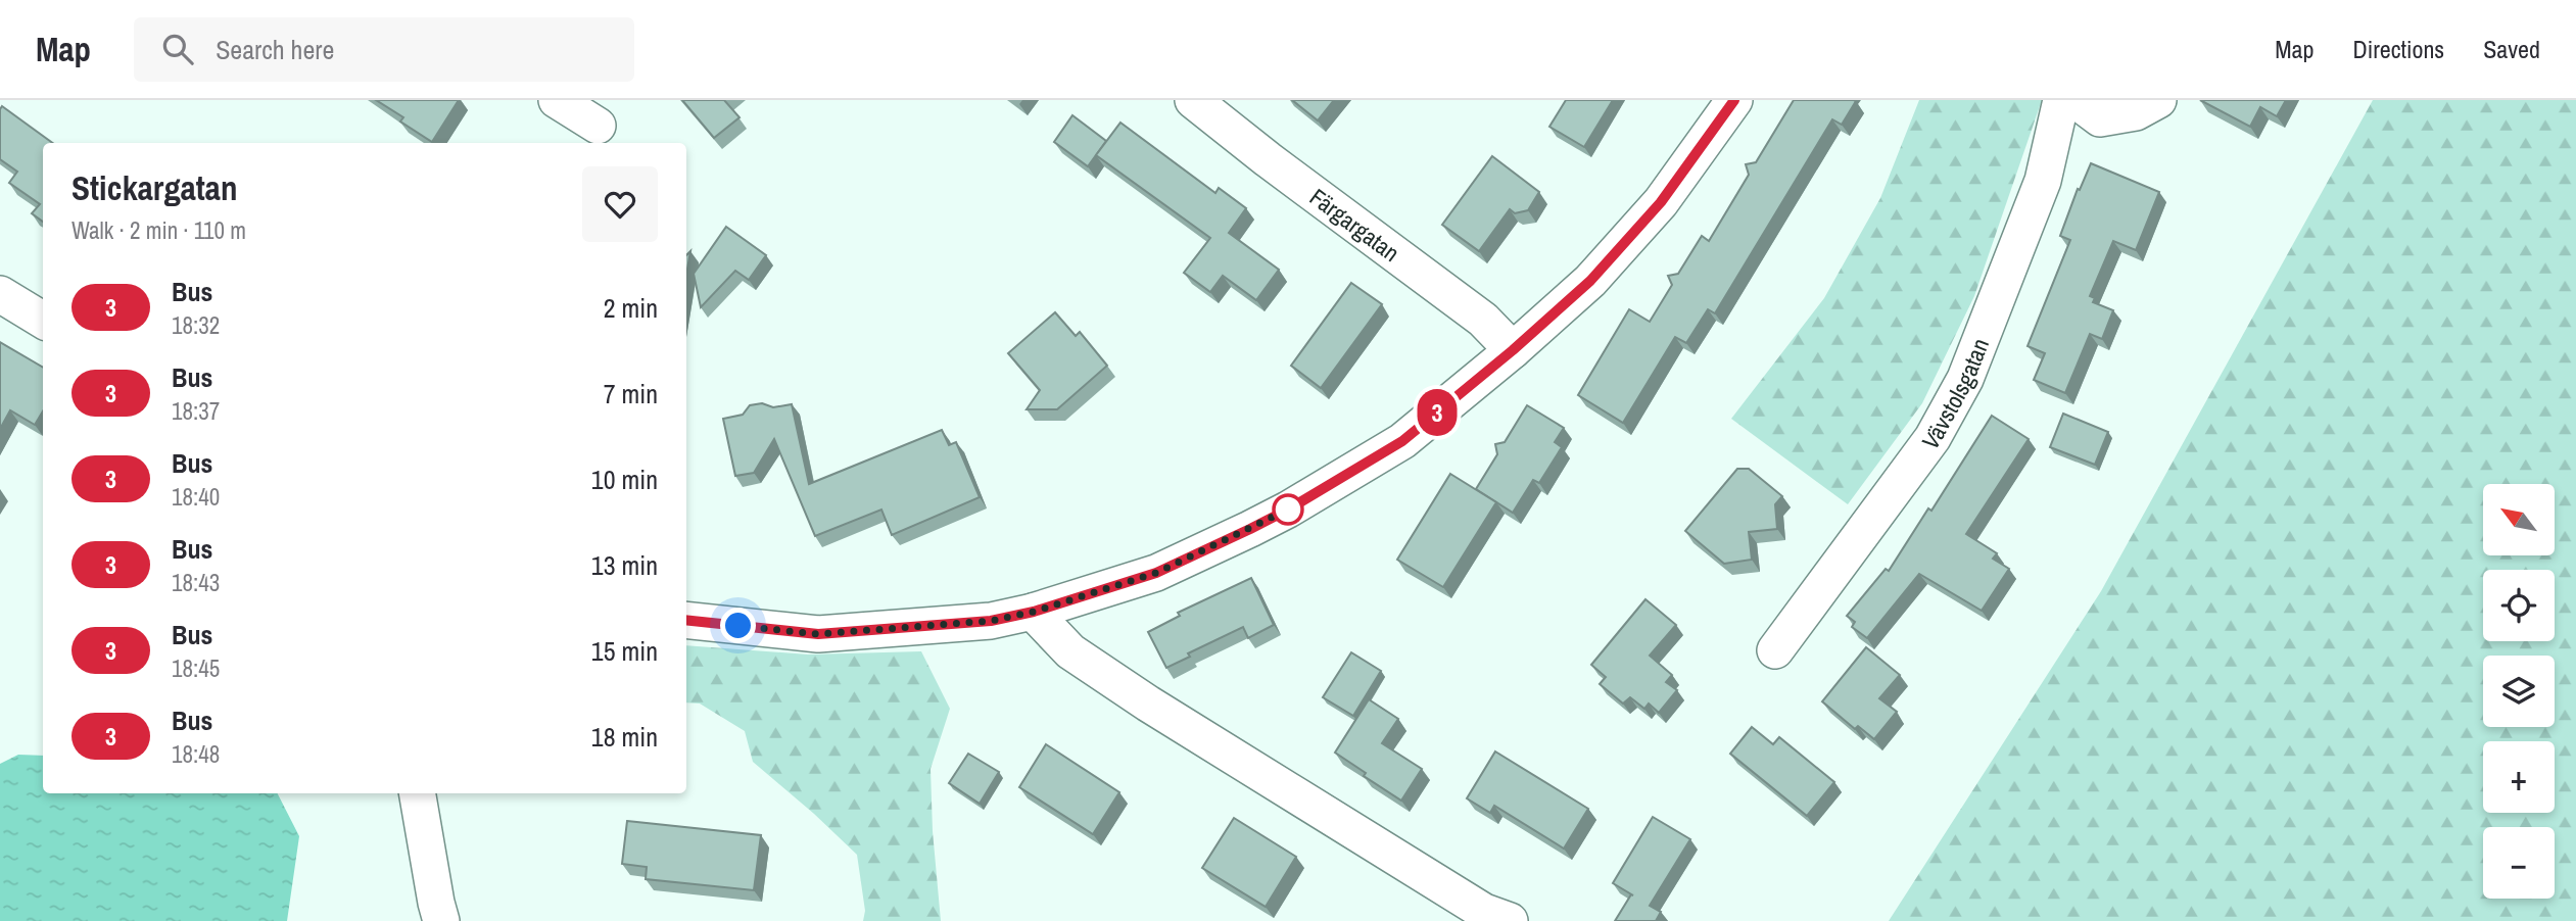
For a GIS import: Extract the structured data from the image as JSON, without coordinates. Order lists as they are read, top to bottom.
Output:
{
  "streets": {
    "street": ["Färgargatan", "Vävstolsgatan"]
  },
  "lines": ["bus line 3"],
  "north": "top left",
  "page": {
    "header": "Map",
    "search": "Search here",
    "nav": ["Map", "Directions", "Saved"],
    "on_map": "3",
    "heading": ["Stickargatan", "Walk · 2 min · 110 m"],
    "list": [
      {
        "mark": "3",
        "name": "Bus",
        "note": "18:32",
        "value": "2 min"
      },
      {
        "mark": "3",
        "name": "Bus",
        "note": "18:37",
        "value": "7 min"
      },
      {
        "mark": "3",
        "name": "Bus",
        "note": "18:40",
        "value": "10 min"
      },
      {
        "mark": "3",
        "name": "Bus",
        "note": "18:43",
        "value": "13 min"
      },
      {
        "mark": "3",
        "name": "Bus",
        "note": "18:45",
        "value": "15 min"
      },
      {
        "mark": "3",
        "name": "Bus",
        "note": "18:48",
        "value": "18 min"
      }
    ],
    "map_buttons": ["+", "−"]
  }
}
